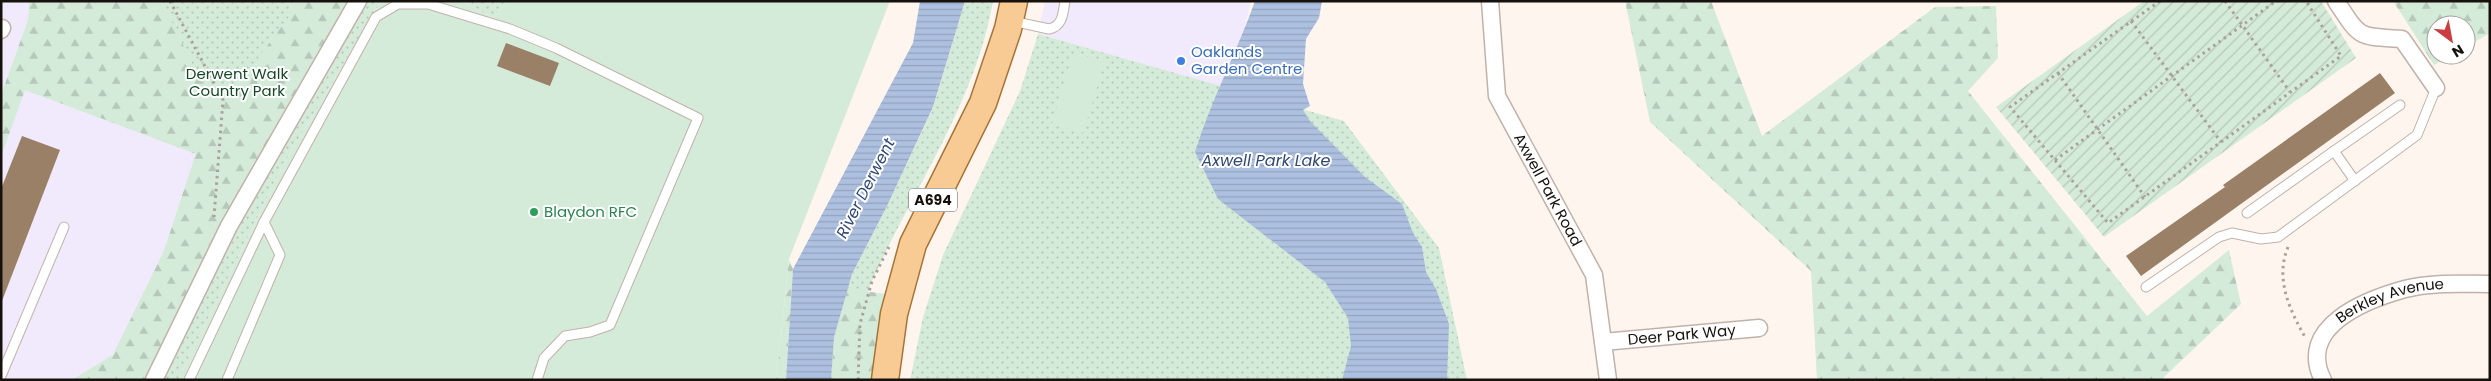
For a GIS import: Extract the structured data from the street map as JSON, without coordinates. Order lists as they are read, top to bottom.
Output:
{
  "streets": {
    "main road": ["A694"],
    "street": ["Axwell Park Road", "Berkley Avenue", "Deer Park Way"]
  },
  "crossings": [
    ["Axwell Park Road", "Deer Park Way"]
  ],
  "water": ["Axwell Park Lake", "River Derwent"],
  "parks": ["Derwent Walk Country Park"],
  "places": ["Oaklands Garden Centre", "Blaydon RFC"],
  "north": "bottom right"
}
